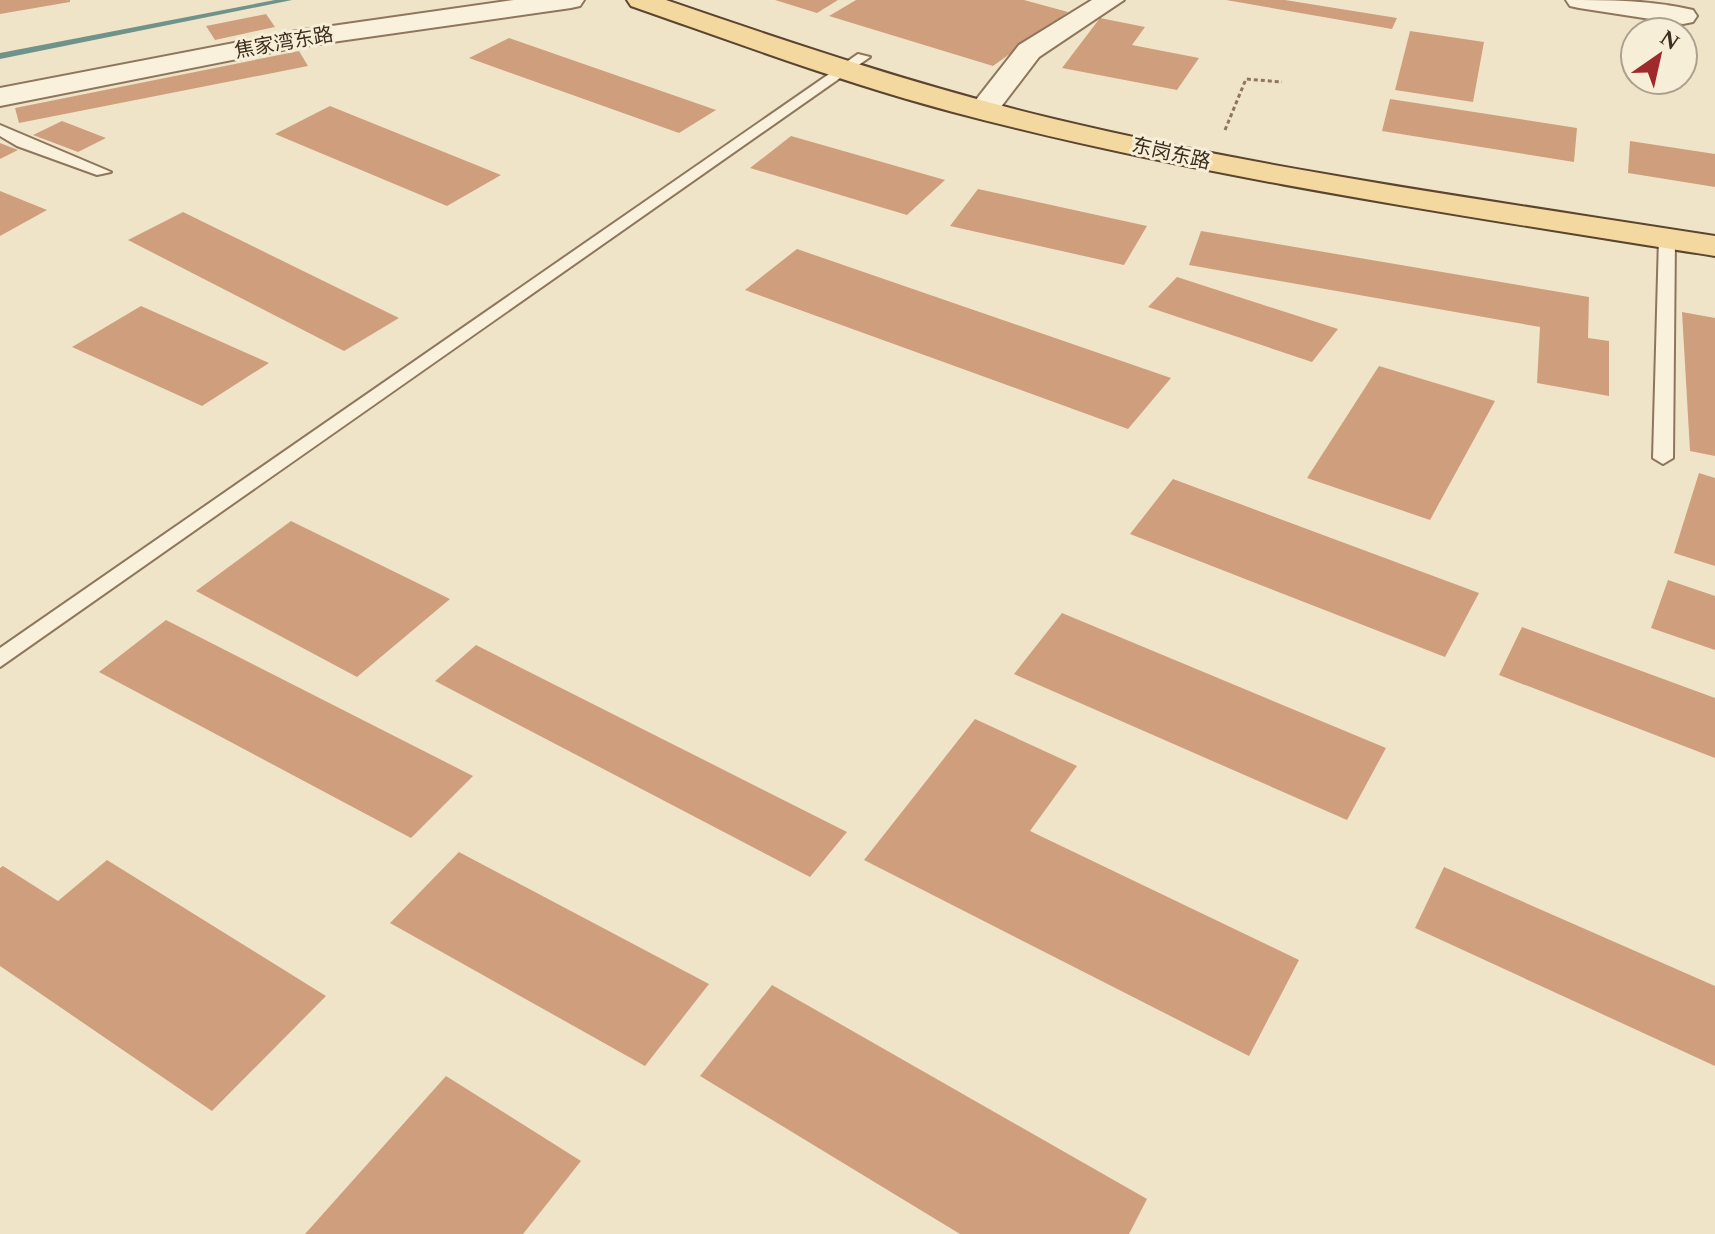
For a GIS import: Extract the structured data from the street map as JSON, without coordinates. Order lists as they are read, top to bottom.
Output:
{
  "streets": {
    "main road": ["东岗东路"],
    "street": ["焦家湾东路"]
  },
  "north": "top right"
}
